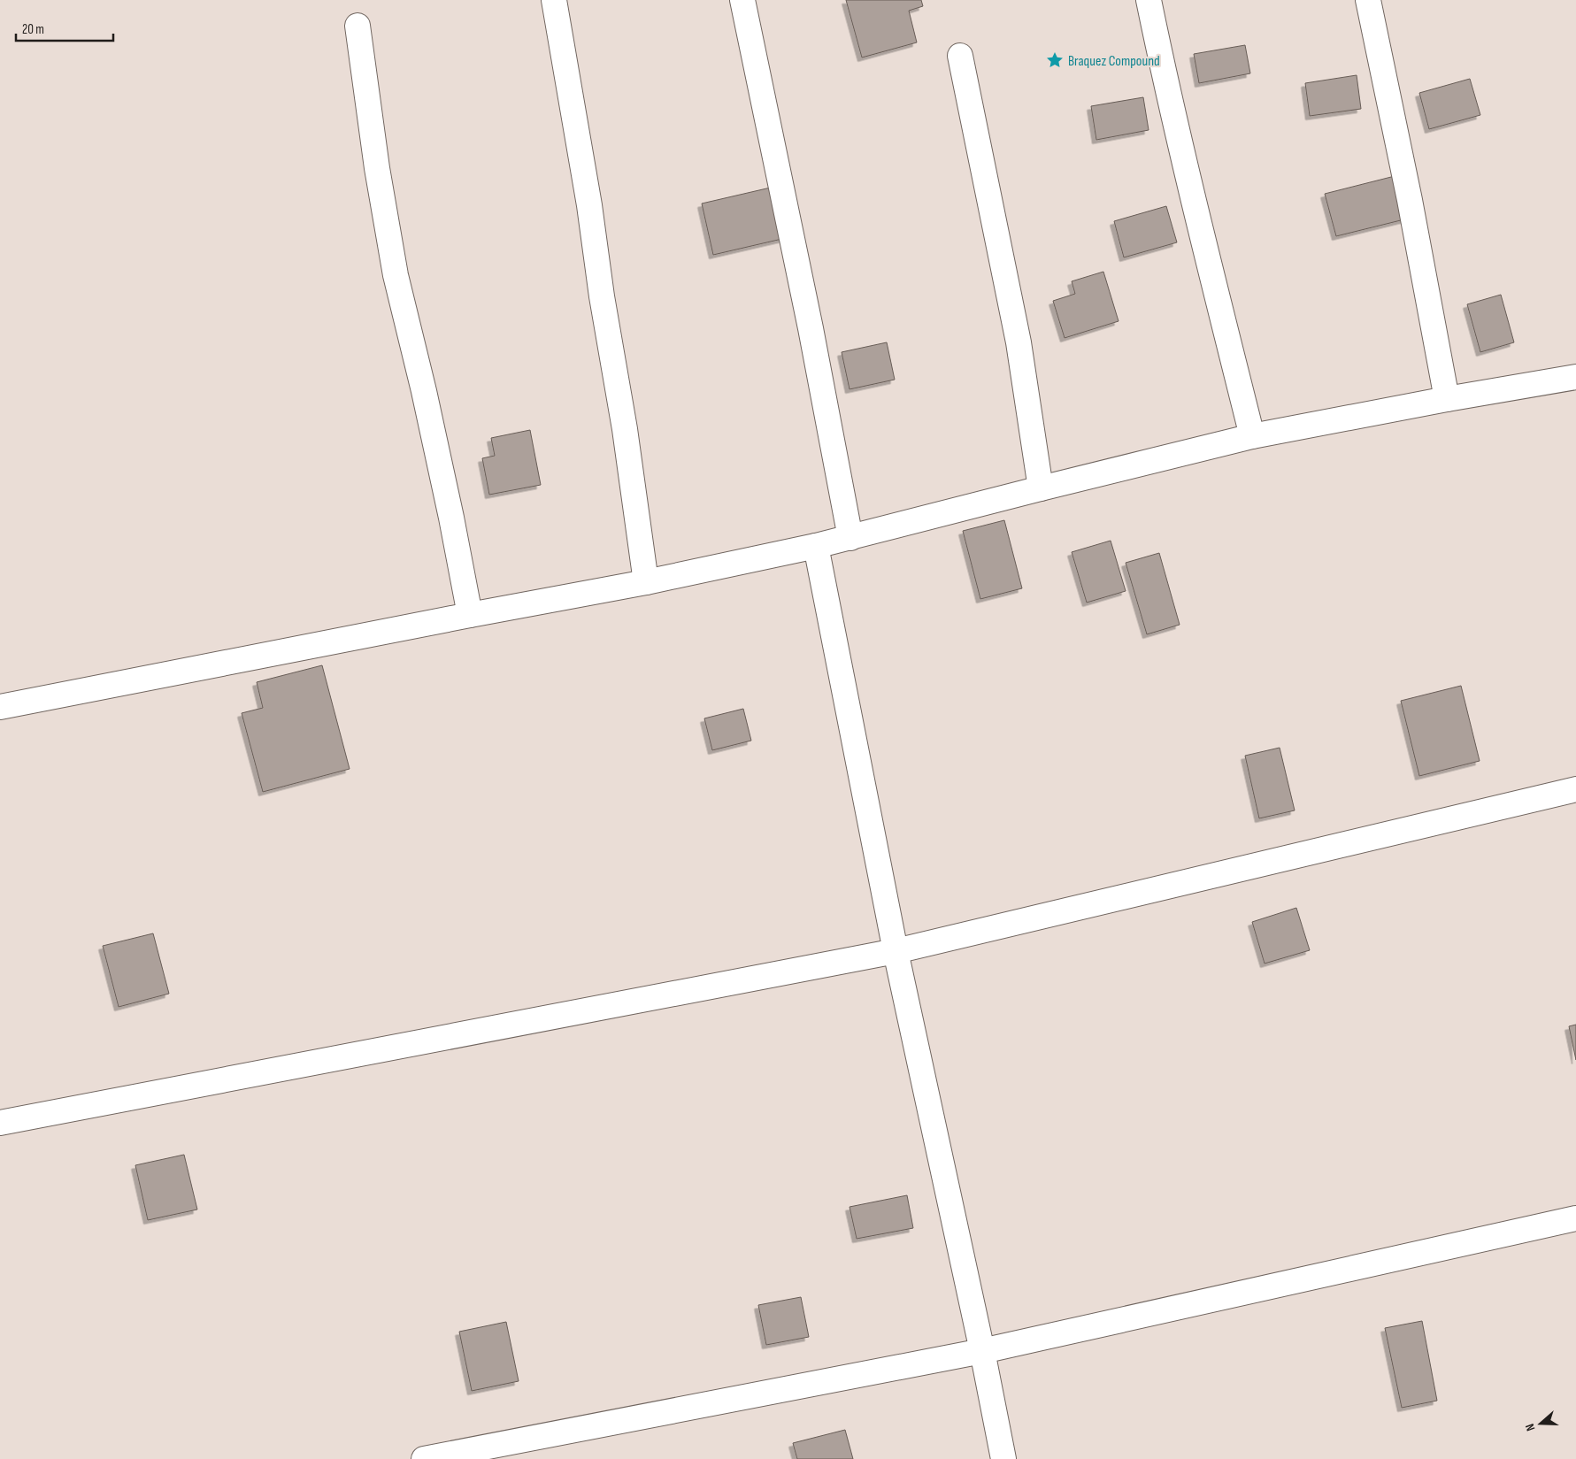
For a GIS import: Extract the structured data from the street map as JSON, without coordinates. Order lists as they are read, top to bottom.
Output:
{
  "places": {
    "place": ["Braquez Compound"]
  },
  "scale_bar": "20 m",
  "north": "left"
}
